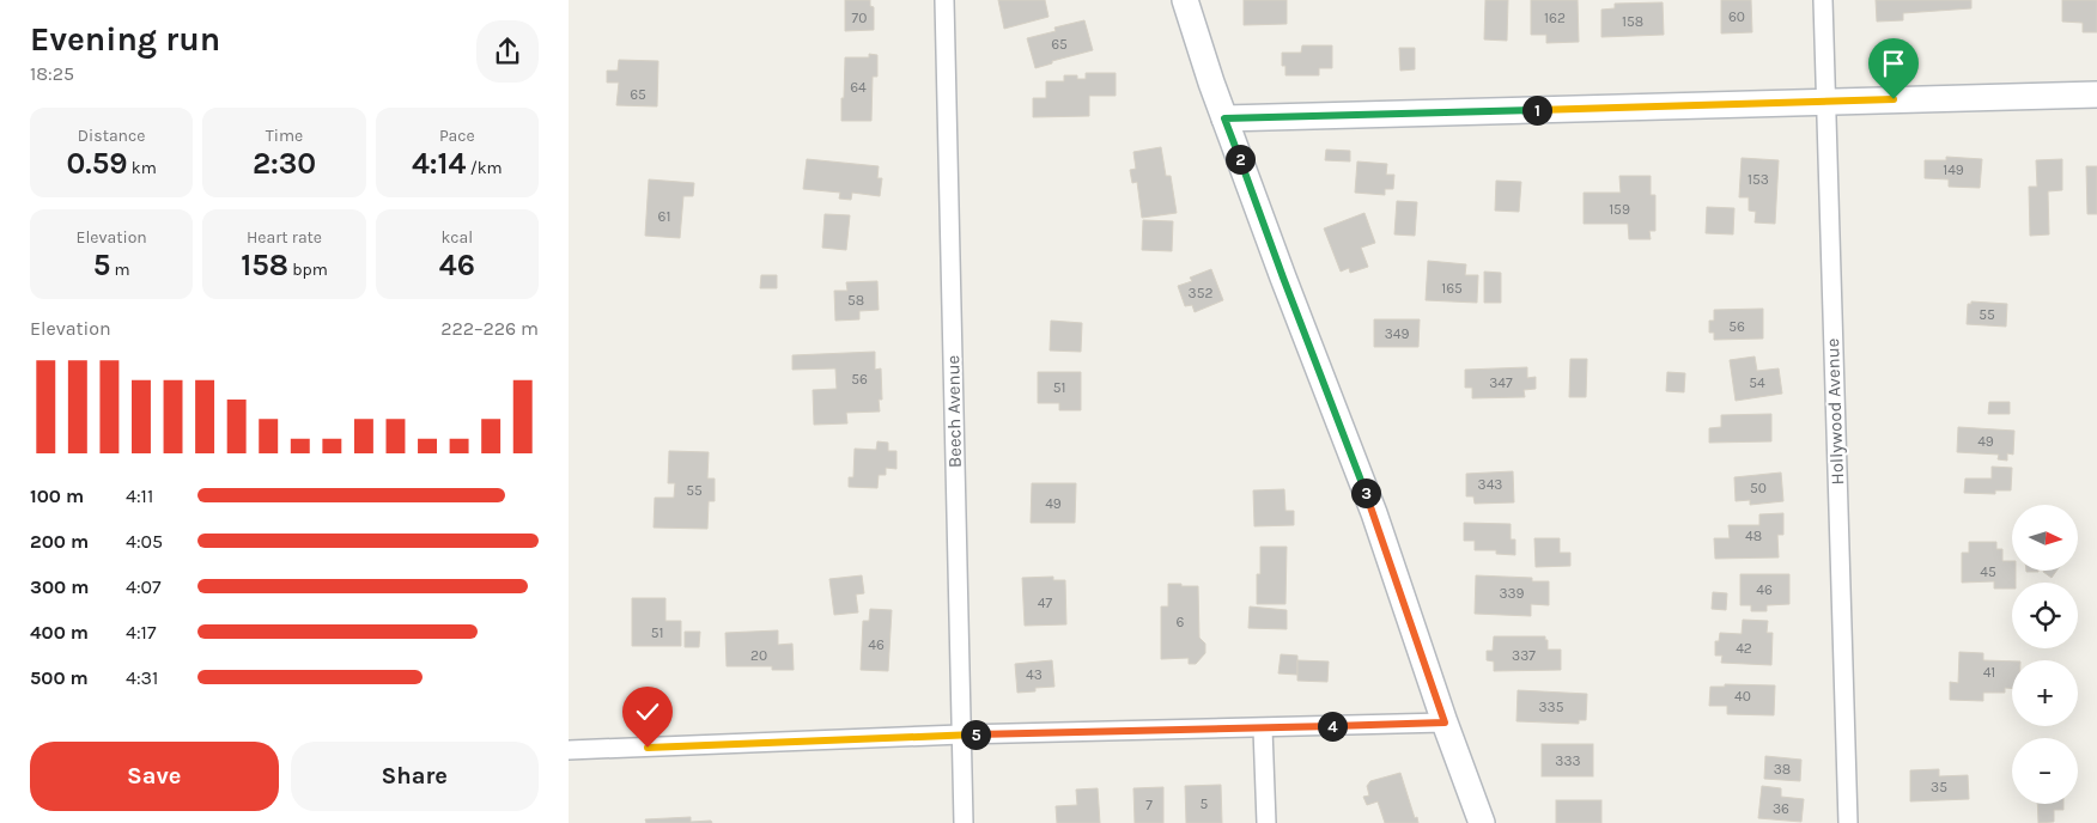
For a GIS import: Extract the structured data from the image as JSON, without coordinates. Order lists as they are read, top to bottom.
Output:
{
  "streets": {
    "street": ["Beech Avenue", "Hollywood Avenue"]
  },
  "house_numbers": [
    "60",
    "70",
    "162",
    "158",
    "65",
    "64",
    "65",
    "149",
    "153",
    "159",
    "61",
    "165",
    "352",
    "58",
    "55",
    "56",
    "349",
    "56",
    "347",
    "54",
    "51",
    "49",
    "343",
    "50",
    "55",
    "49",
    "48",
    "45",
    "46",
    "339",
    "47",
    "6",
    "51",
    "46",
    "42",
    "20",
    "337",
    "41",
    "43",
    "40",
    "335",
    "333",
    "38",
    "35",
    "5",
    "7",
    "36"
  ],
  "north": "right",
  "page": {
    "heading": ["Evening run", "18:25"],
    "pins": [
      "1",
      "2",
      "3",
      "4",
      "5"
    ],
    "stats": [
      ["Distance", "0.59 km"],
      ["Time", "2:30"],
      ["Pace", "4:14 /km"],
      ["Elevation", "5 m"],
      ["Heart rate", "158 bpm"],
      ["kcal", "46"]
    ],
    "chart": ["Elevation", "222–226 m"],
    "list": [
      {
        "name": "100 m",
        "note": "4:11"
      },
      {
        "name": "200 m",
        "note": "4:05"
      },
      {
        "name": "300 m",
        "note": "4:07"
      },
      {
        "name": "400 m",
        "note": "4:17"
      },
      {
        "name": "500 m",
        "note": "4:31"
      }
    ],
    "map_buttons": ["+", "−"],
    "buttons": ["Save", "Share"]
  }
}
